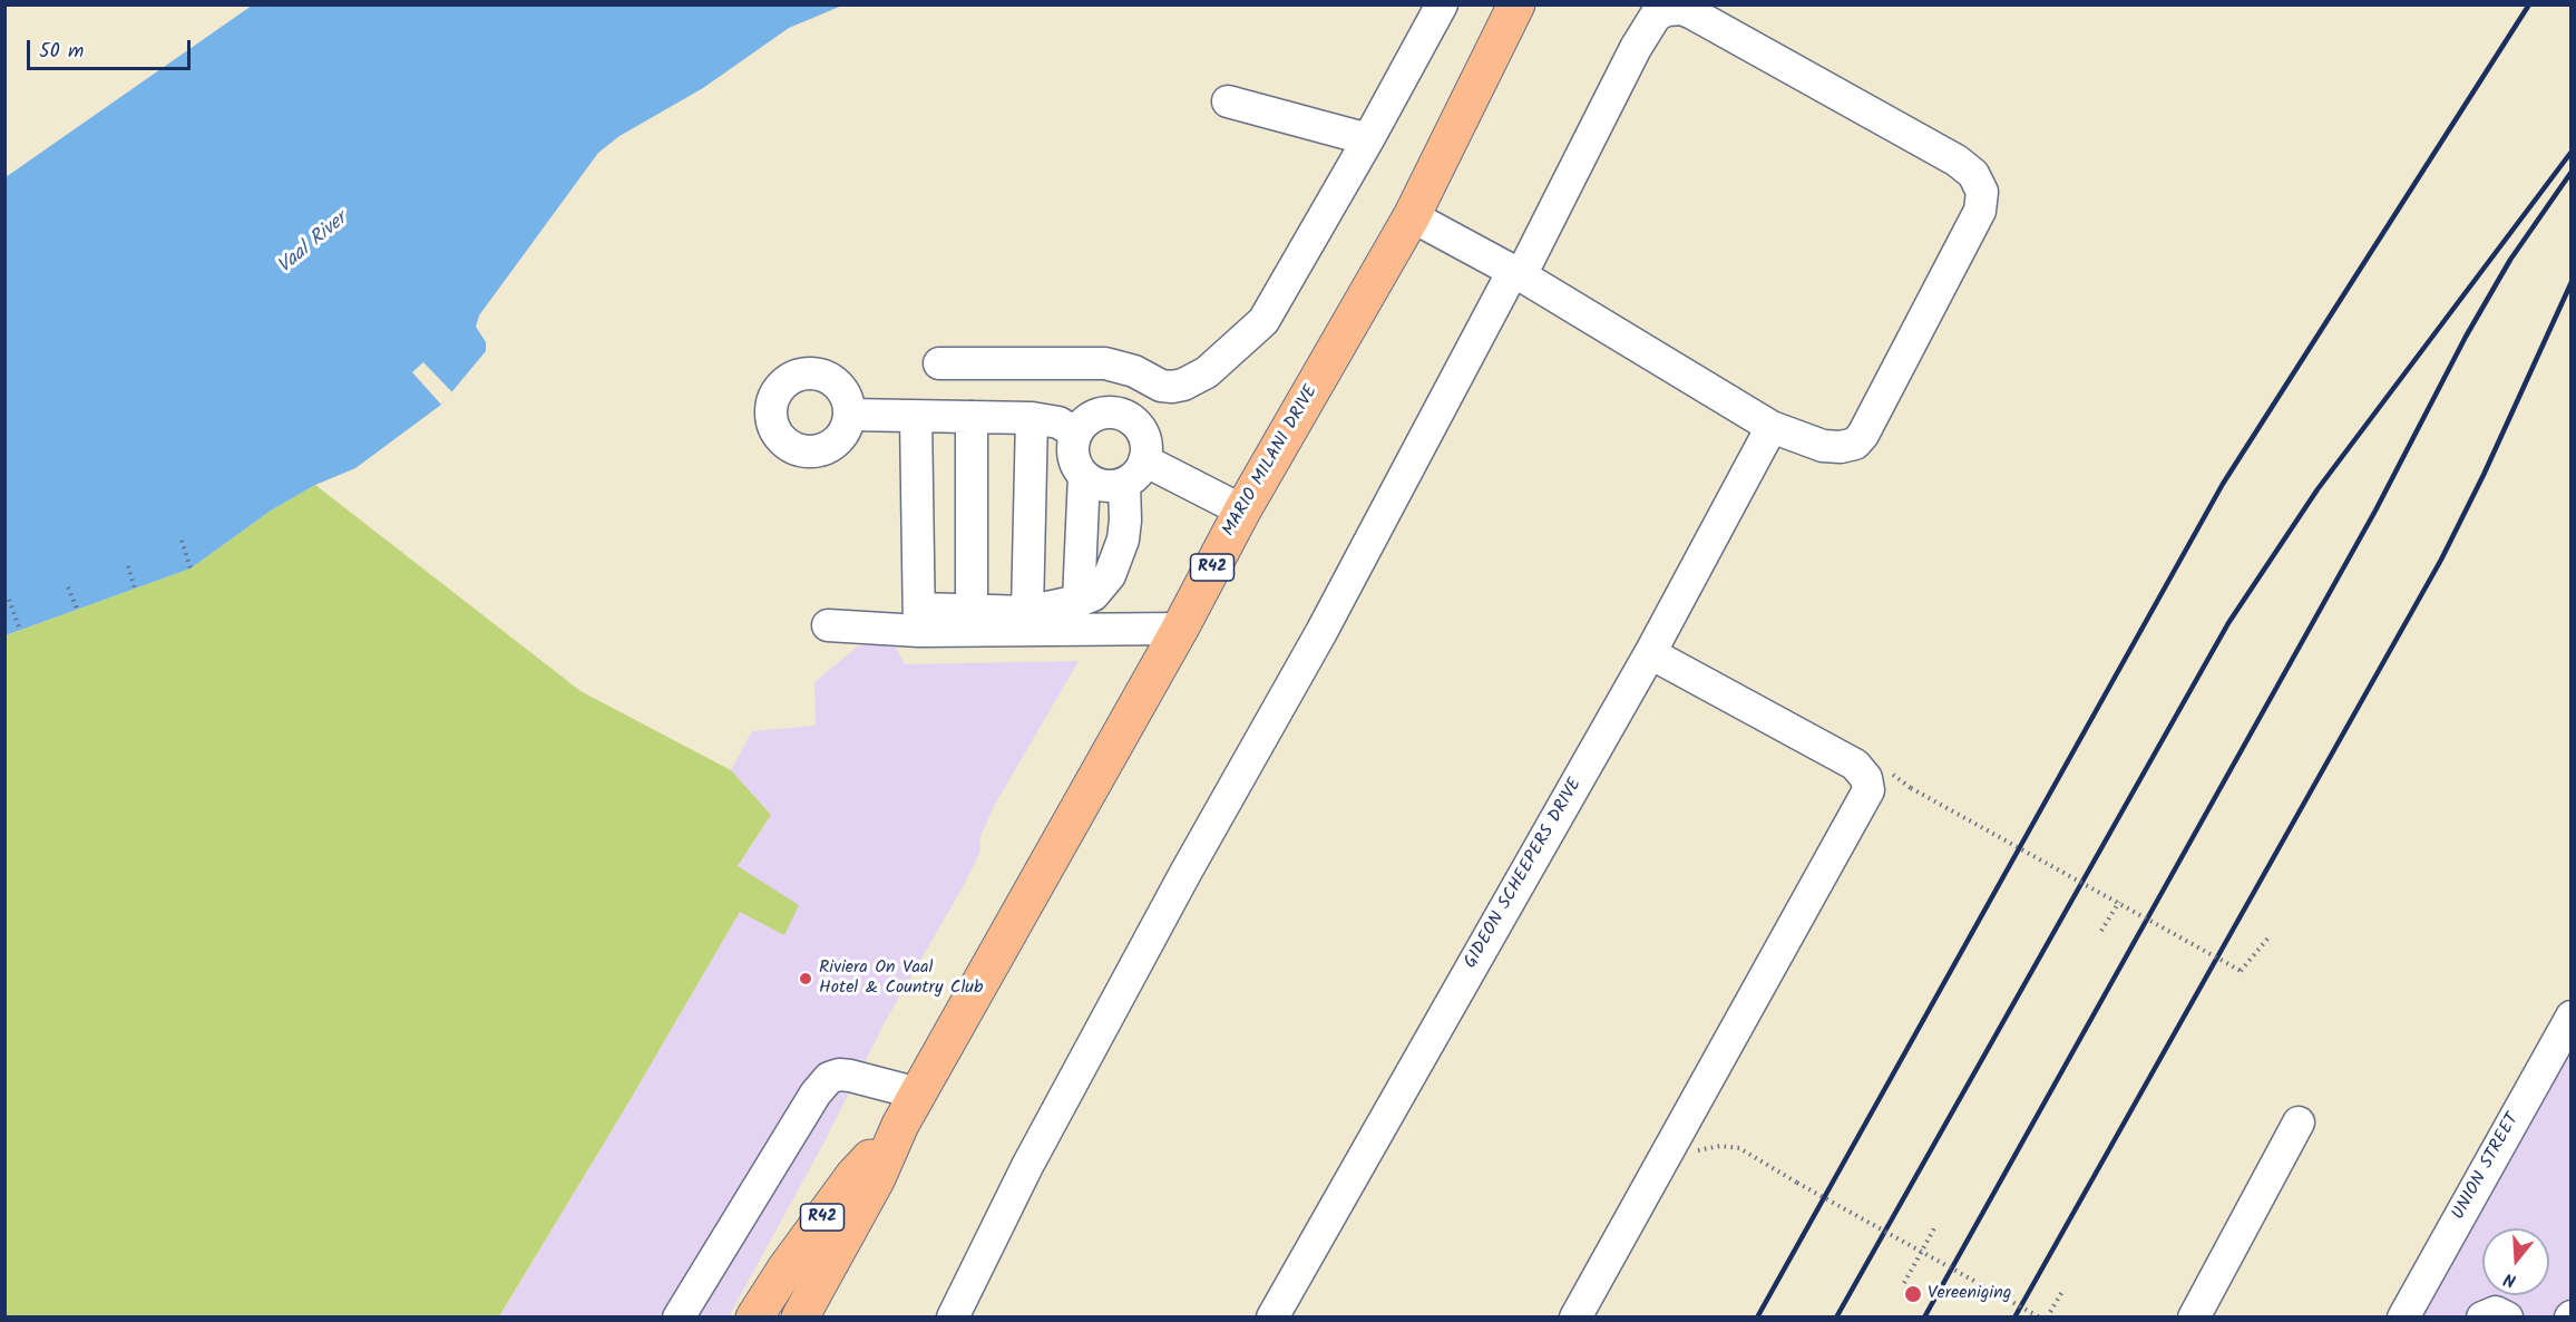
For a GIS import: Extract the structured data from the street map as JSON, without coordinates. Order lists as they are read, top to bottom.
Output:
{
  "streets": {
    "main road": ["MARIO MILANI DRIVE", "R42"],
    "street": ["GIDEON SCHEEPERS DRIVE", "UNION STREET"]
  },
  "water": ["Vaal River"],
  "places": ["Riviera On Vaal Hotel & Country Club", "Vereeniging"],
  "scale_bar": "50 m",
  "north": "bottom"
}
